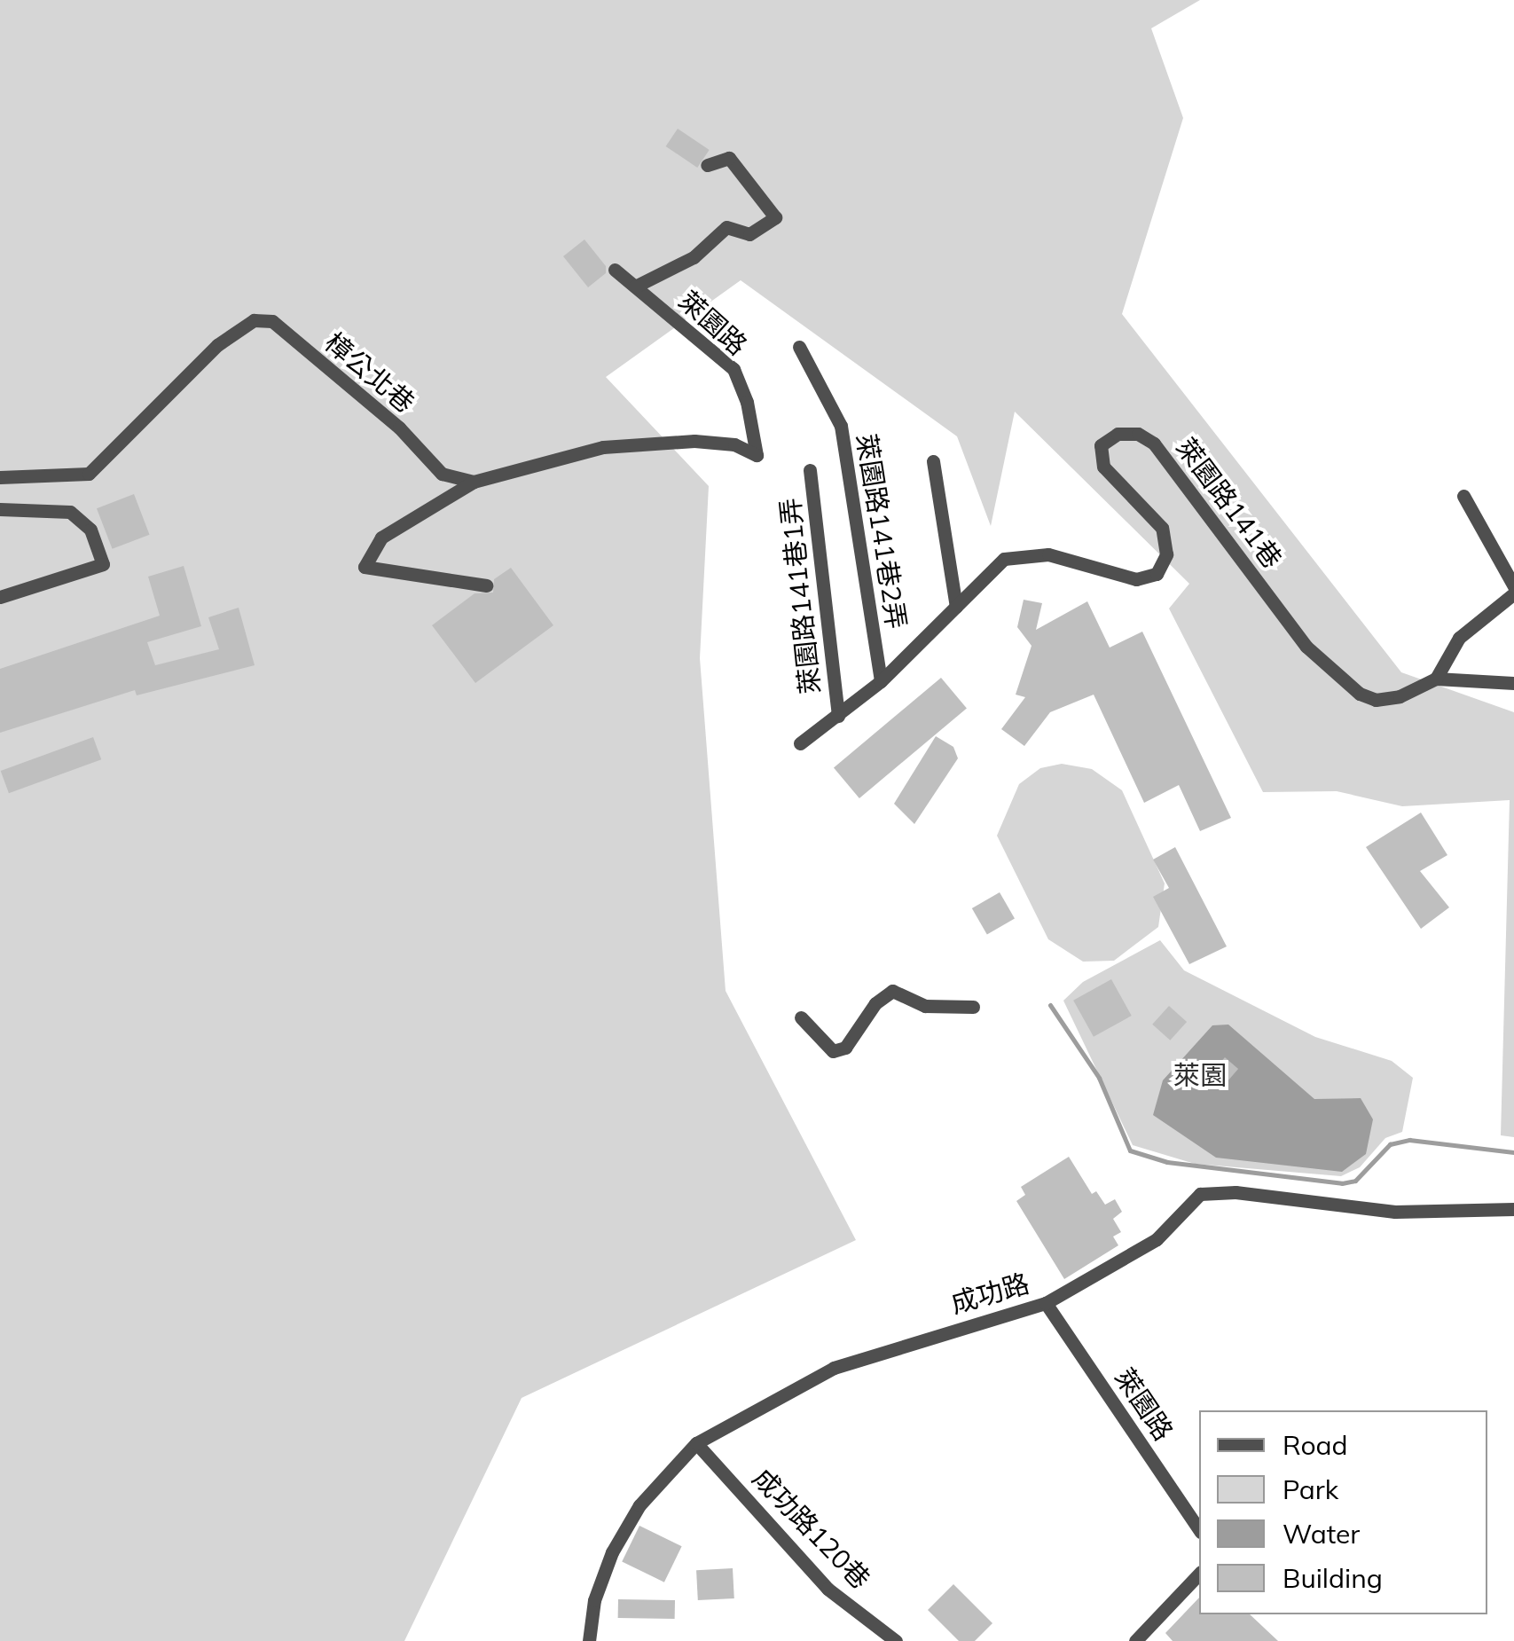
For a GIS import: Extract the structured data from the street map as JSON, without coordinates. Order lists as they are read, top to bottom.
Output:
{
  "streets": {
    "street": [
      "萊園路",
      "樟公北巷",
      "萊園路141巷",
      "萊園路141巷2弄",
      "萊園路141巷1弄",
      "成功路",
      "成功路120巷"
    ]
  },
  "crossings": [
    ["萊園路", "樟公北巷"],
    ["萊園路", "成功路"],
    ["萊園路141巷", "萊園路141巷2弄"],
    ["萊園路141巷", "萊園路141巷1弄"],
    ["成功路", "成功路120巷"]
  ],
  "parks": ["萊園"],
  "legend": [
    "Road",
    "Park",
    "Water",
    "Building"
  ]
}
